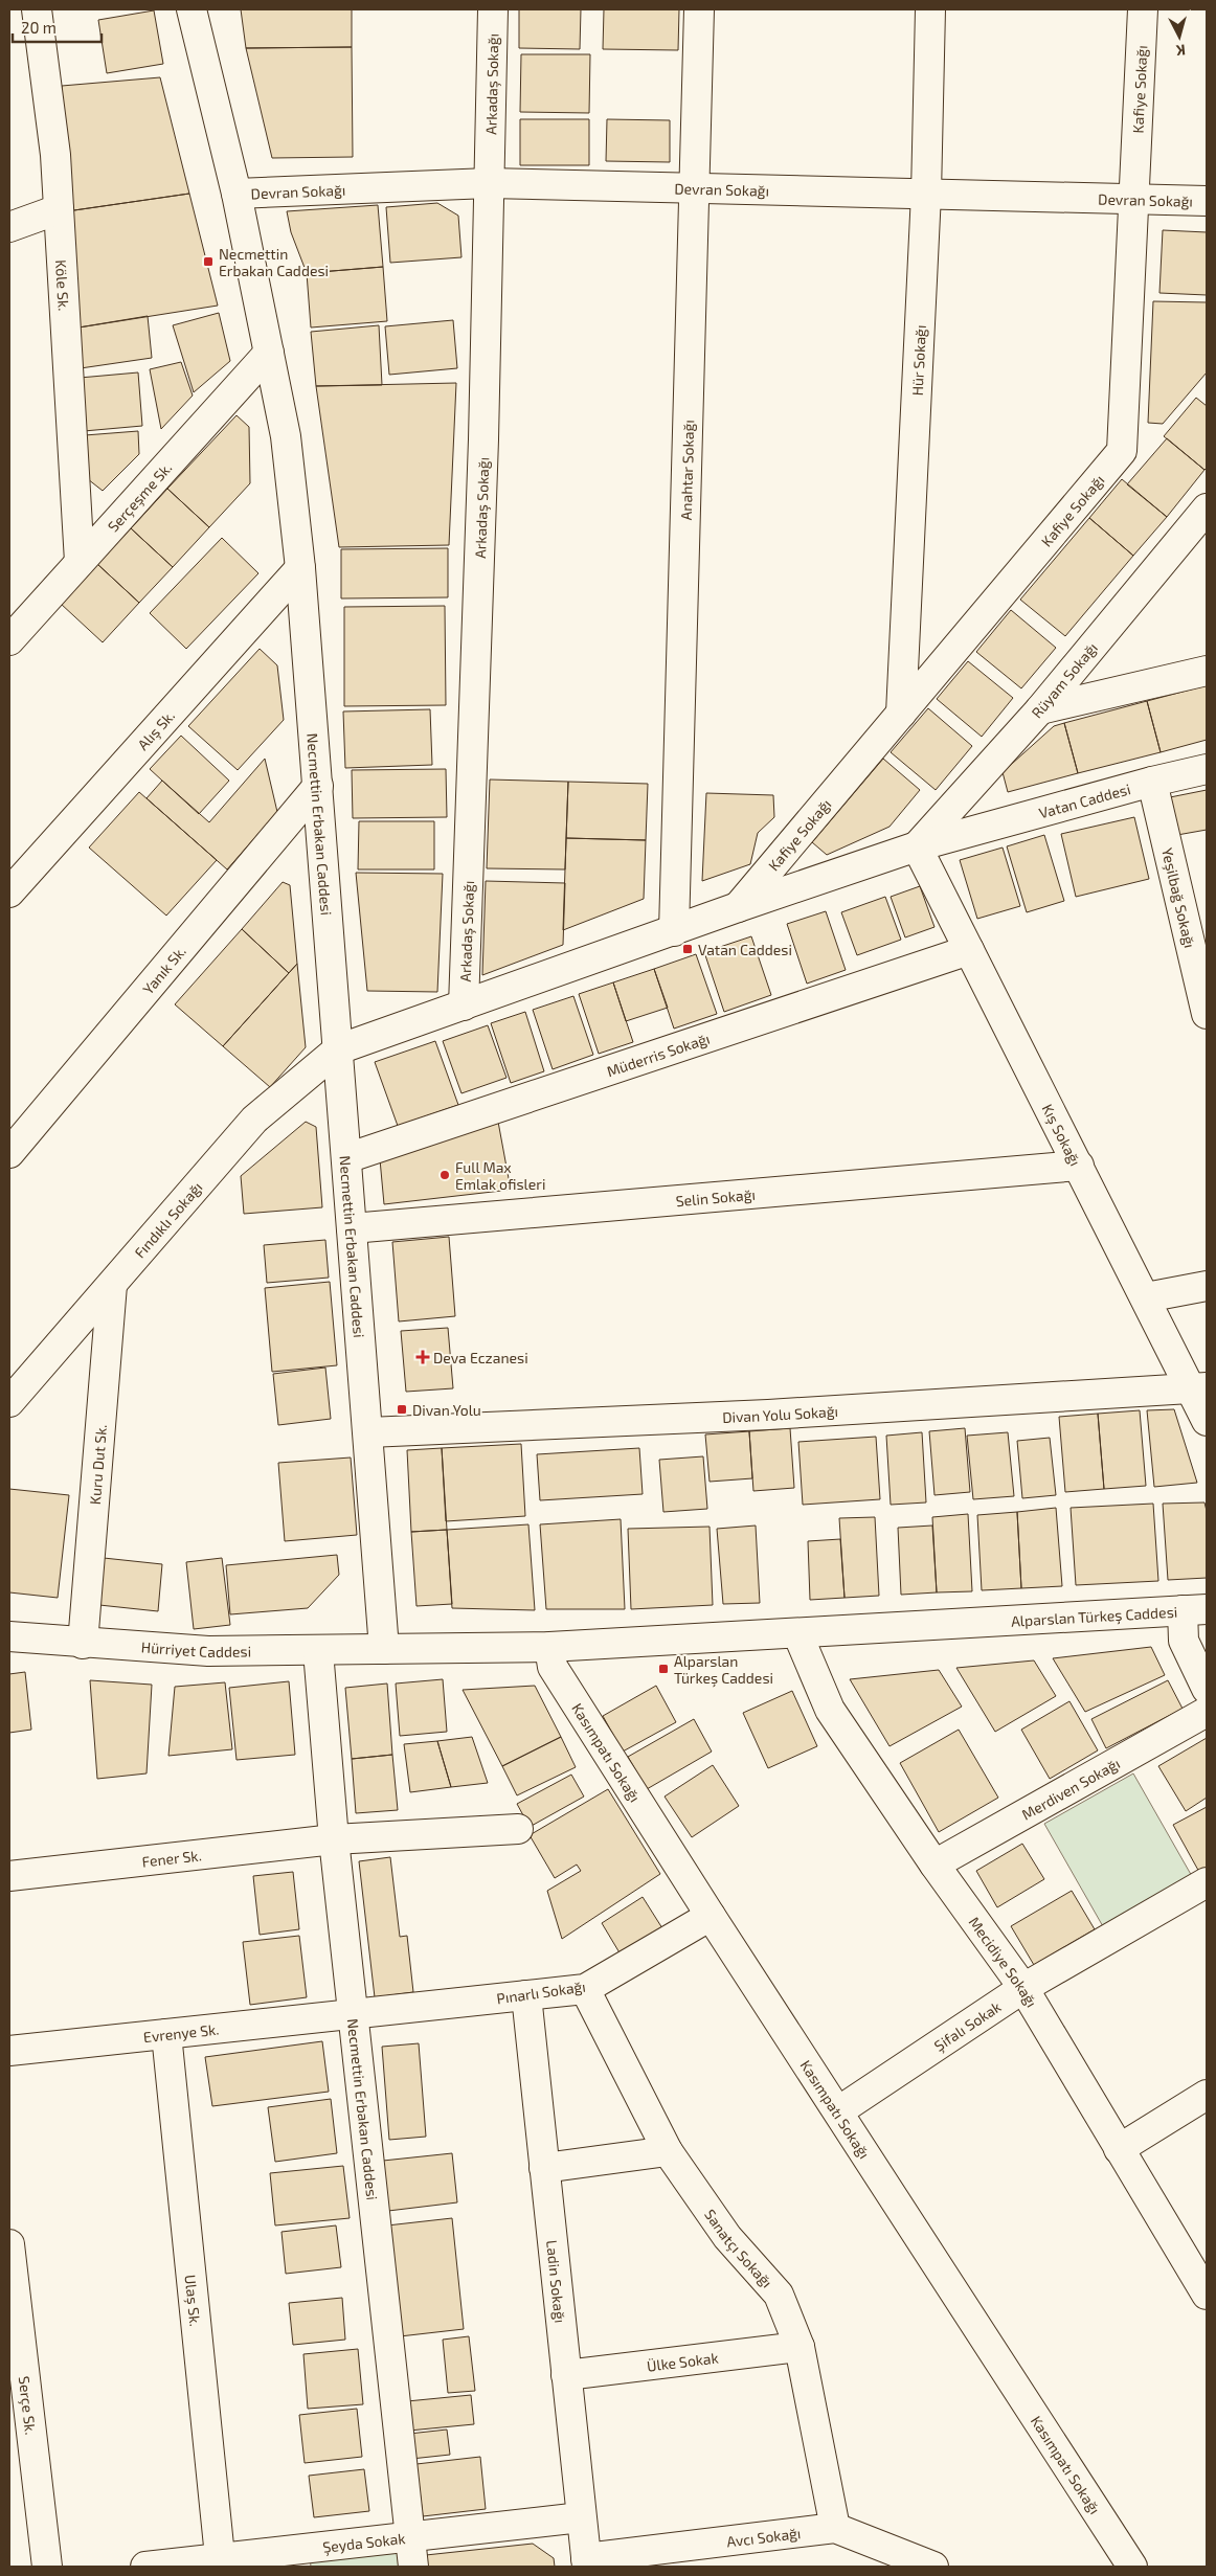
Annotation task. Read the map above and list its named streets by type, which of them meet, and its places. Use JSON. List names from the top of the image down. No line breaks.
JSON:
{"streets":{"street":["Arkadaş Sokağı","Kafiye Sokağı","Devran Sokağı","Köle Sk.","Hür Sokağı","Anahtar Sokağı","Serçeşme Sk.","Rüyam Sokağı","Alış Sk.","Vatan Caddesi","Necmettin Erbakan Caddesi","Yeşilbağ Sokağı","Yanık Sk.","Müderris Sokağı","Kış Sokağı","Selin Sokağı","Fındıklı Sokağı","Divan Yolu Sokağı","Kuru Dut Sk.","Alparslan Türkeş Caddesi","Hürriyet Caddesi","Kasımpatı Sokağı","Merdiven Sokağı","Fener Sk.","Mecidiye Sokağı","Pınarlı Sokağı","Şifalı Sokak","Evrenye Sk.","Sanatçı Sokağı","Ladin Sokağı","Ulaş Sk.","Ülke Sokak","Serçe Sk.","Avcı Sokağı","Şeyda Sokak"]},"crossings":[["Arkadaş Sokağı","Devran Sokağı"],["Arkadaş Sokağı","Vatan Caddesi"],["Kafiye Sokağı","Devran Sokağı"],["Kafiye Sokağı","Hür Sokağı"],["Kafiye Sokağı","Vatan Caddesi"],["Devran Sokağı","Hür Sokağı"],["Devran Sokağı","Anahtar Sokağı"],["Devran Sokağı","Necmettin Erbakan Caddesi"],["Köle Sk.","Serçeşme Sk."],["Anahtar Sokağı","Vatan Caddesi"],["Serçeşme Sk.","Necmettin Erbakan Caddesi"],["Rüyam Sokağı","Vatan Caddesi"],["Rüyam Sokağı","Kış Sokağı"],["Alış Sk.","Necmettin Erbakan Caddesi"],["Vatan Caddesi","Necmettin Erbakan Caddesi"],["Vatan Caddesi","Yeşilbağ Sokağı"],["Vatan Caddesi","Kış Sokağı"],["Vatan Caddesi","Fındıklı Sokağı"],["Necmettin Erbakan Caddesi","Yanık Sk."],["Necmettin Erbakan Caddesi","Müderris Sokağı"],["Necmettin Erbakan Caddesi","Selin Sokağı"],["Necmettin Erbakan Caddesi","Fındıklı Sokağı"],["Necmettin Erbakan Caddesi","Divan Yolu Sokağı"],["Necmettin Erbakan Caddesi","Alparslan Türkeş Caddesi"],["Necmettin Erbakan Caddesi","Hürriyet Caddesi"],["Necmettin Erbakan Caddesi","Fener Sk."],["Necmettin Erbakan Caddesi","Pınarlı Sokağı"],["Necmettin Erbakan Caddesi","Evrenye Sk."],["Necmettin Erbakan Caddesi","Şeyda Sokak"],["Müderris Sokağı","Kış Sokağı"],["Kış Sokağı","Selin Sokağı"],["Kış Sokağı","Divan Yolu Sokağı"],["Fındıklı Sokağı","Kuru Dut Sk."],["Kuru Dut Sk.","Hürriyet Caddesi"],["Alparslan Türkeş Caddesi","Hürriyet Caddesi"],["Alparslan Türkeş Caddesi","Kasımpatı Sokağı"],["Alparslan Türkeş Caddesi","Mecidiye Sokağı"],["Kasımpatı Sokağı","Pınarlı Sokağı"],["Kasımpatı Sokağı","Şifalı Sokak"],["Merdiven Sokağı","Mecidiye Sokağı"],["Mecidiye Sokağı","Şifalı Sokak"],["Pınarlı Sokağı","Evrenye Sk."],["Pınarlı Sokağı","Sanatçı Sokağı"],["Pınarlı Sokağı","Ladin Sokağı"],["Evrenye Sk.","Ulaş Sk."],["Sanatçı Sokağı","Ülke Sokak"],["Sanatçı Sokağı","Avcı Sokağı"],["Ladin Sokağı","Ülke Sokak"],["Ladin Sokağı","Avcı Sokağı"],["Ladin Sokağı","Şeyda Sokak"],["Ulaş Sk.","Şeyda Sokak"]],"places":{"transit":["Necmettin Erbakan Caddesi","Vatan Caddesi","Divan Yolu","Alparslan Türkeş Caddesi"],"other":["Full Max Emlak ofisleri"],"health":["Deva Eczanesi"]},"scale_bar":"20 m","north":"bottom"}
